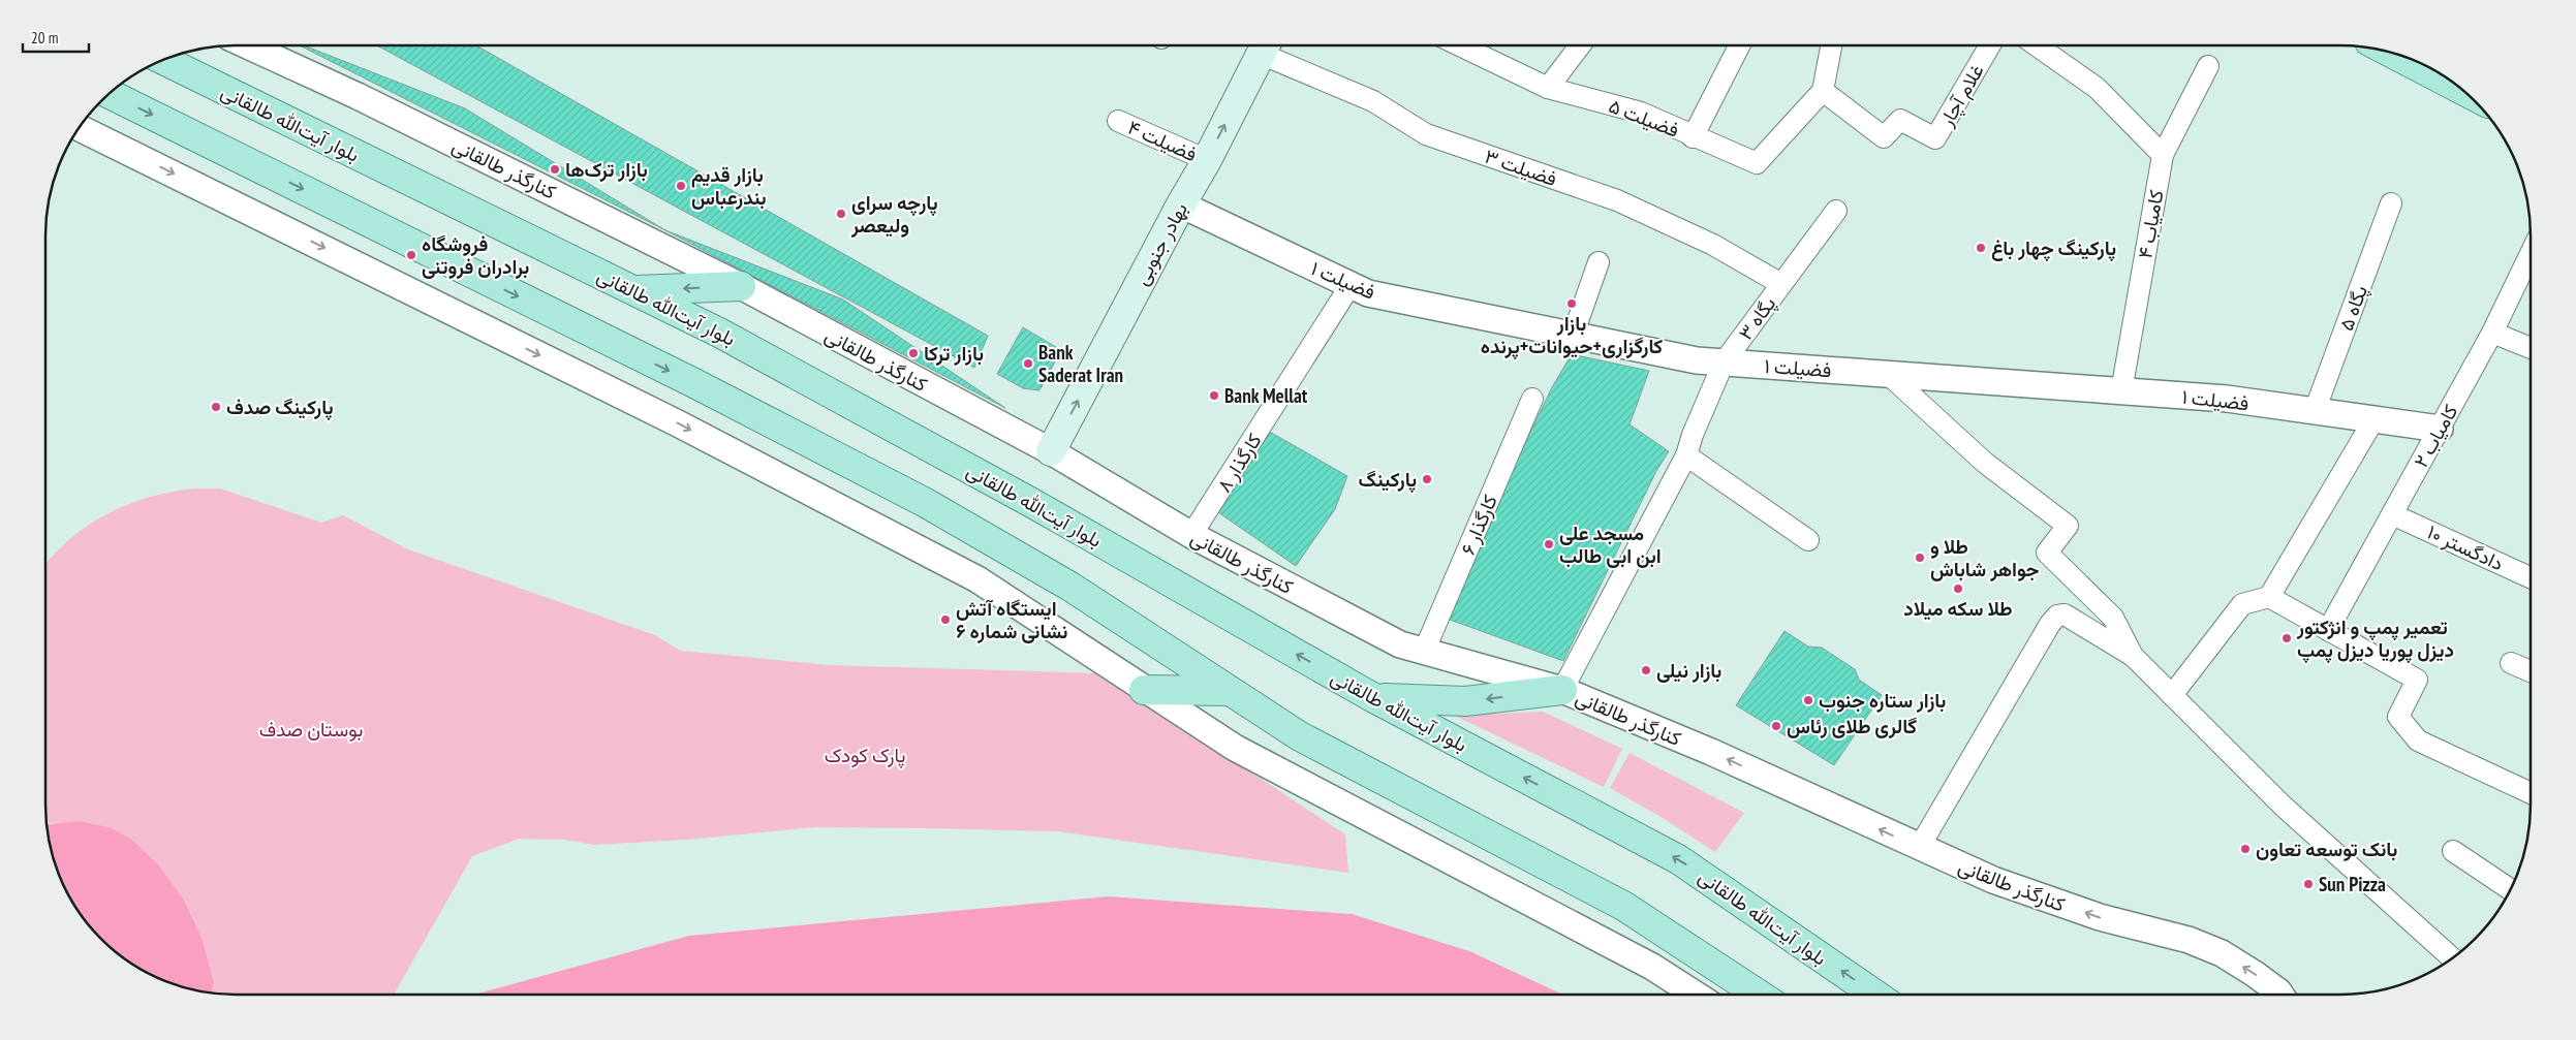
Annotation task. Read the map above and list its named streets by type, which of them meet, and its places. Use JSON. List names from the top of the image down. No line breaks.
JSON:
{"streets":{"main road":["بلوار آیت‌الله طالقانی","بهادر جنوبی"],"street":["غلام آچار","فضیلت ۵","فضیلت ۴","فضیلت ۳","کنارگذر طالقانی","کامیاب ۴","فضیلت ۱","پگاه ۵","پگاه ۳","کامیاب ۲","کارگذار ۸","کارگذار ۶","دادگستر ۱۰"]},"crossings":[["غلام آچار","فضیلت ۵"],["فضیلت ۴","بهادر جنوبی"],["فضیلت ۳","پگاه ۳"],["کنارگذر طالقانی","بهادر جنوبی"],["کنارگذر طالقانی","پگاه ۳"],["کنارگذر طالقانی","کارگذار ۸"],["کنارگذر طالقانی","کارگذار ۶"],["کامیاب ۴","فضیلت ۱"],["بهادر جنوبی","فضیلت ۱"],["فضیلت ۱","پگاه ۵"],["فضیلت ۱","پگاه ۳"],["فضیلت ۱","کامیاب ۲"],["فضیلت ۱","کارگذار ۸"],["کامیاب ۲","دادگستر ۱۰"]],"one_way":["بهادر جنوبی"],"parks":["بوستان صدف","پارک کودک"],"places":["بازار ترک‌ها","بازار قدیم بندرعباس","پارچه سرای ولیعصر","پارکینگ چهار باغ","فروشگاه برادران فروتنی","بازار کارگزاری+حیوانات+پرنده","بازار ترکا","Bank Saderat Iran","Bank Mellat","پارکینگ صدف","پارکینگ","مسجد علی ابن ابی طالب","طلا و جواهر شاباش","طلا سکه میلاد","ایستگاه آتش نشانی شماره ۶","تعمیر پمپ و انژکتور دیزل پوریا دیزل پمپ","بازار نیلی","بازار ستاره جنوب","گالری طلای رئاس","بانک توسعه تعاون","Sun Pizza"],"scale_bar":"20 m"}
